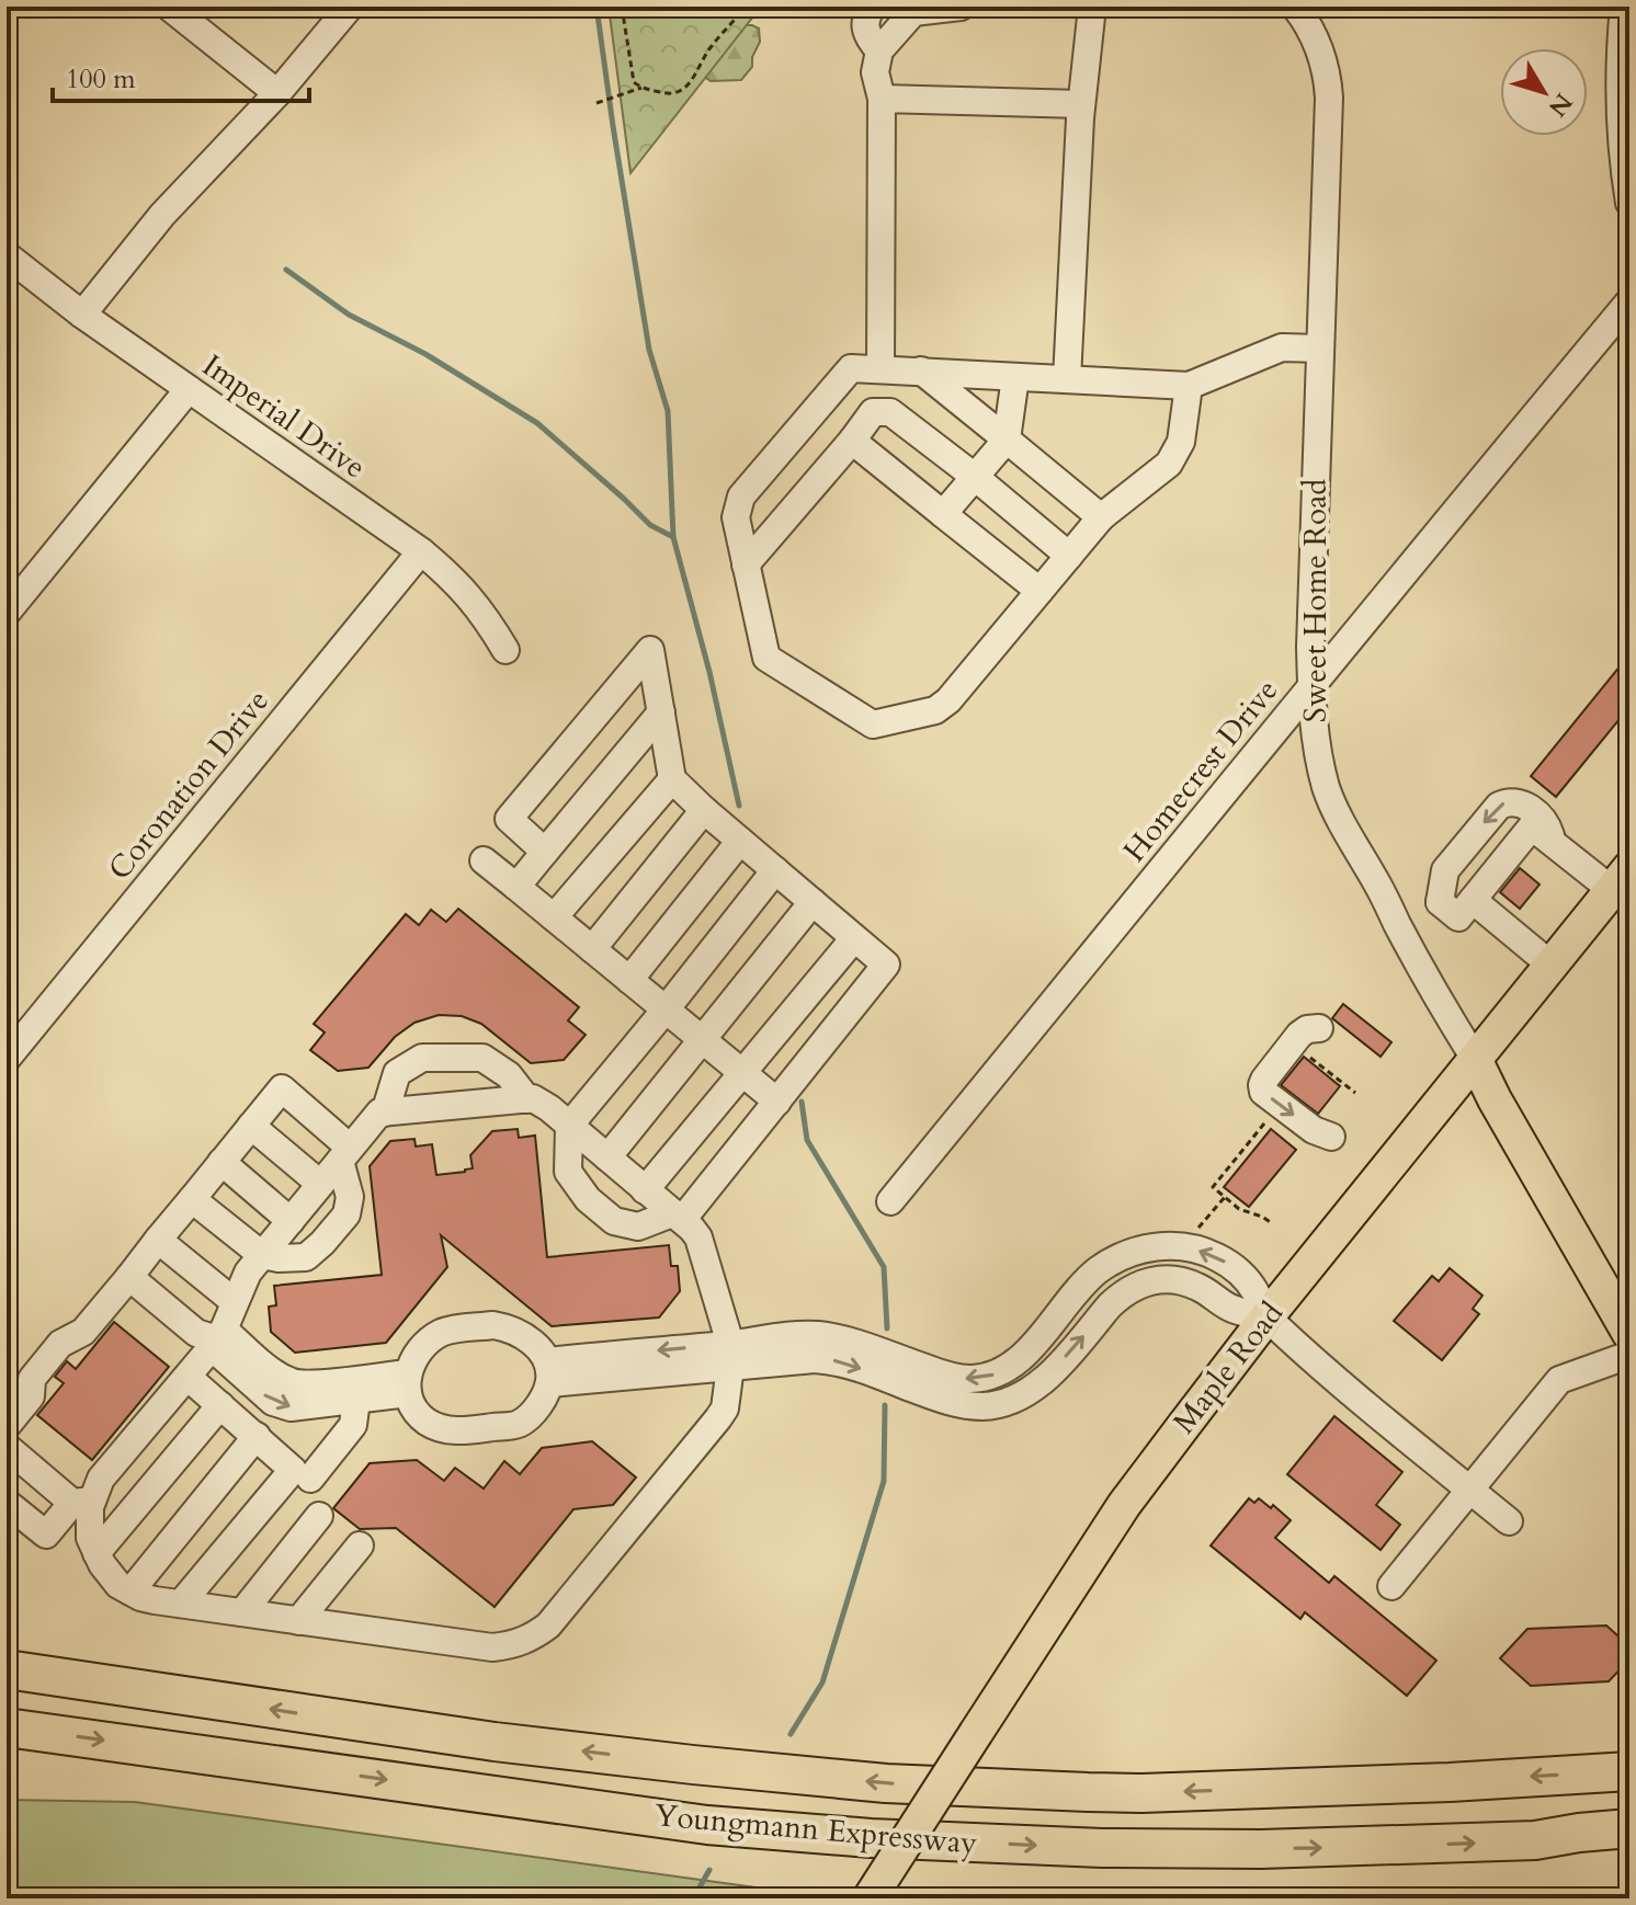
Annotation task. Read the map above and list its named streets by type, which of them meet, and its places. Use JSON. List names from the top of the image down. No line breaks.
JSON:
{"streets":{"highway":["Youngmann Expressway"],"main road":["Sweet Home Road","Maple Road"],"street":["Imperial Drive","Homecrest Drive","Coronation Drive"]},"crossings":[["Imperial Drive","Coronation Drive"],["Sweet Home Road","Homecrest Drive"],["Sweet Home Road","Maple Road"]],"scale_bar":"100 m","north":"bottom right"}
